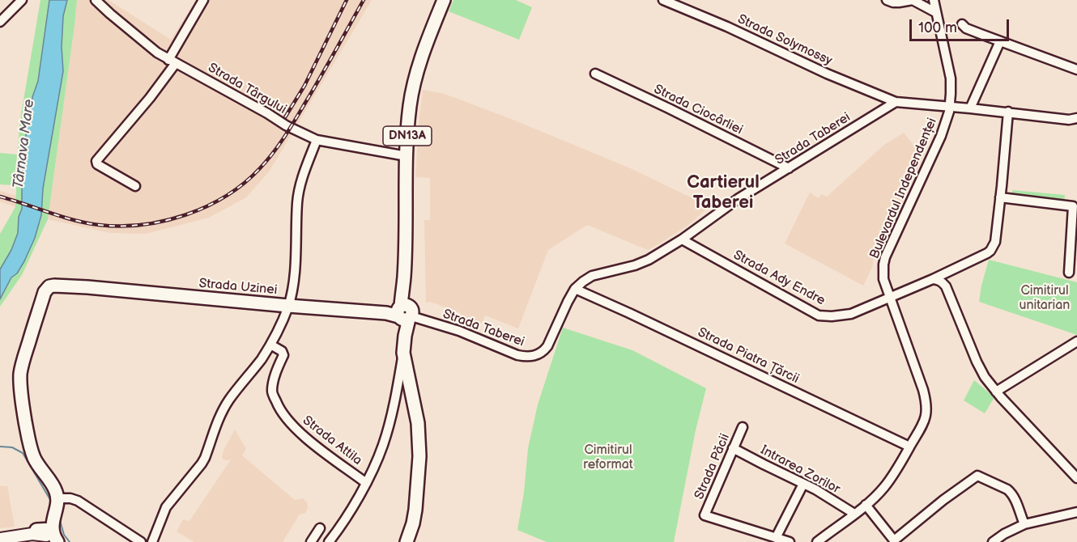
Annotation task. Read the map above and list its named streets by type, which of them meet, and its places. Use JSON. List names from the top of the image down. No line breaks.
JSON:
{"streets":{"main road":["DN13A","Strada Uzinei"],"street":["Strada Solymossy","Strada Târgului","Strada Ciocârliei","Strada Taberei","Bulevardul Independenței","Strada Ady Endre","Strada Piatra Țărcii","Strada Attila","Strada Păcii","Intrarea Zorilor"]},"crossings":[["Strada Solymossy","Strada Taberei"],["Strada Târgului","DN13A"],["Strada Ciocârliei","Strada Taberei"],["DN13A","Strada Taberei"],["DN13A","Strada Uzinei"],["Strada Taberei","Strada Ady Endre"],["Strada Taberei","Strada Uzinei"],["Strada Taberei","Strada Piatra Țărcii"],["Bulevardul Independenței","Strada Ady Endre"],["Bulevardul Independenței","Strada Piatra Țărcii"],["Bulevardul Independenței","Intrarea Zorilor"],["Strada Păcii","Intrarea Zorilor"]],"districts":["Cartierul Taberei"],"water":["Târnava Mare"],"parks":["Cimitirul unitarian","Cimitirul reformat"],"scale_bar":"100 m"}
